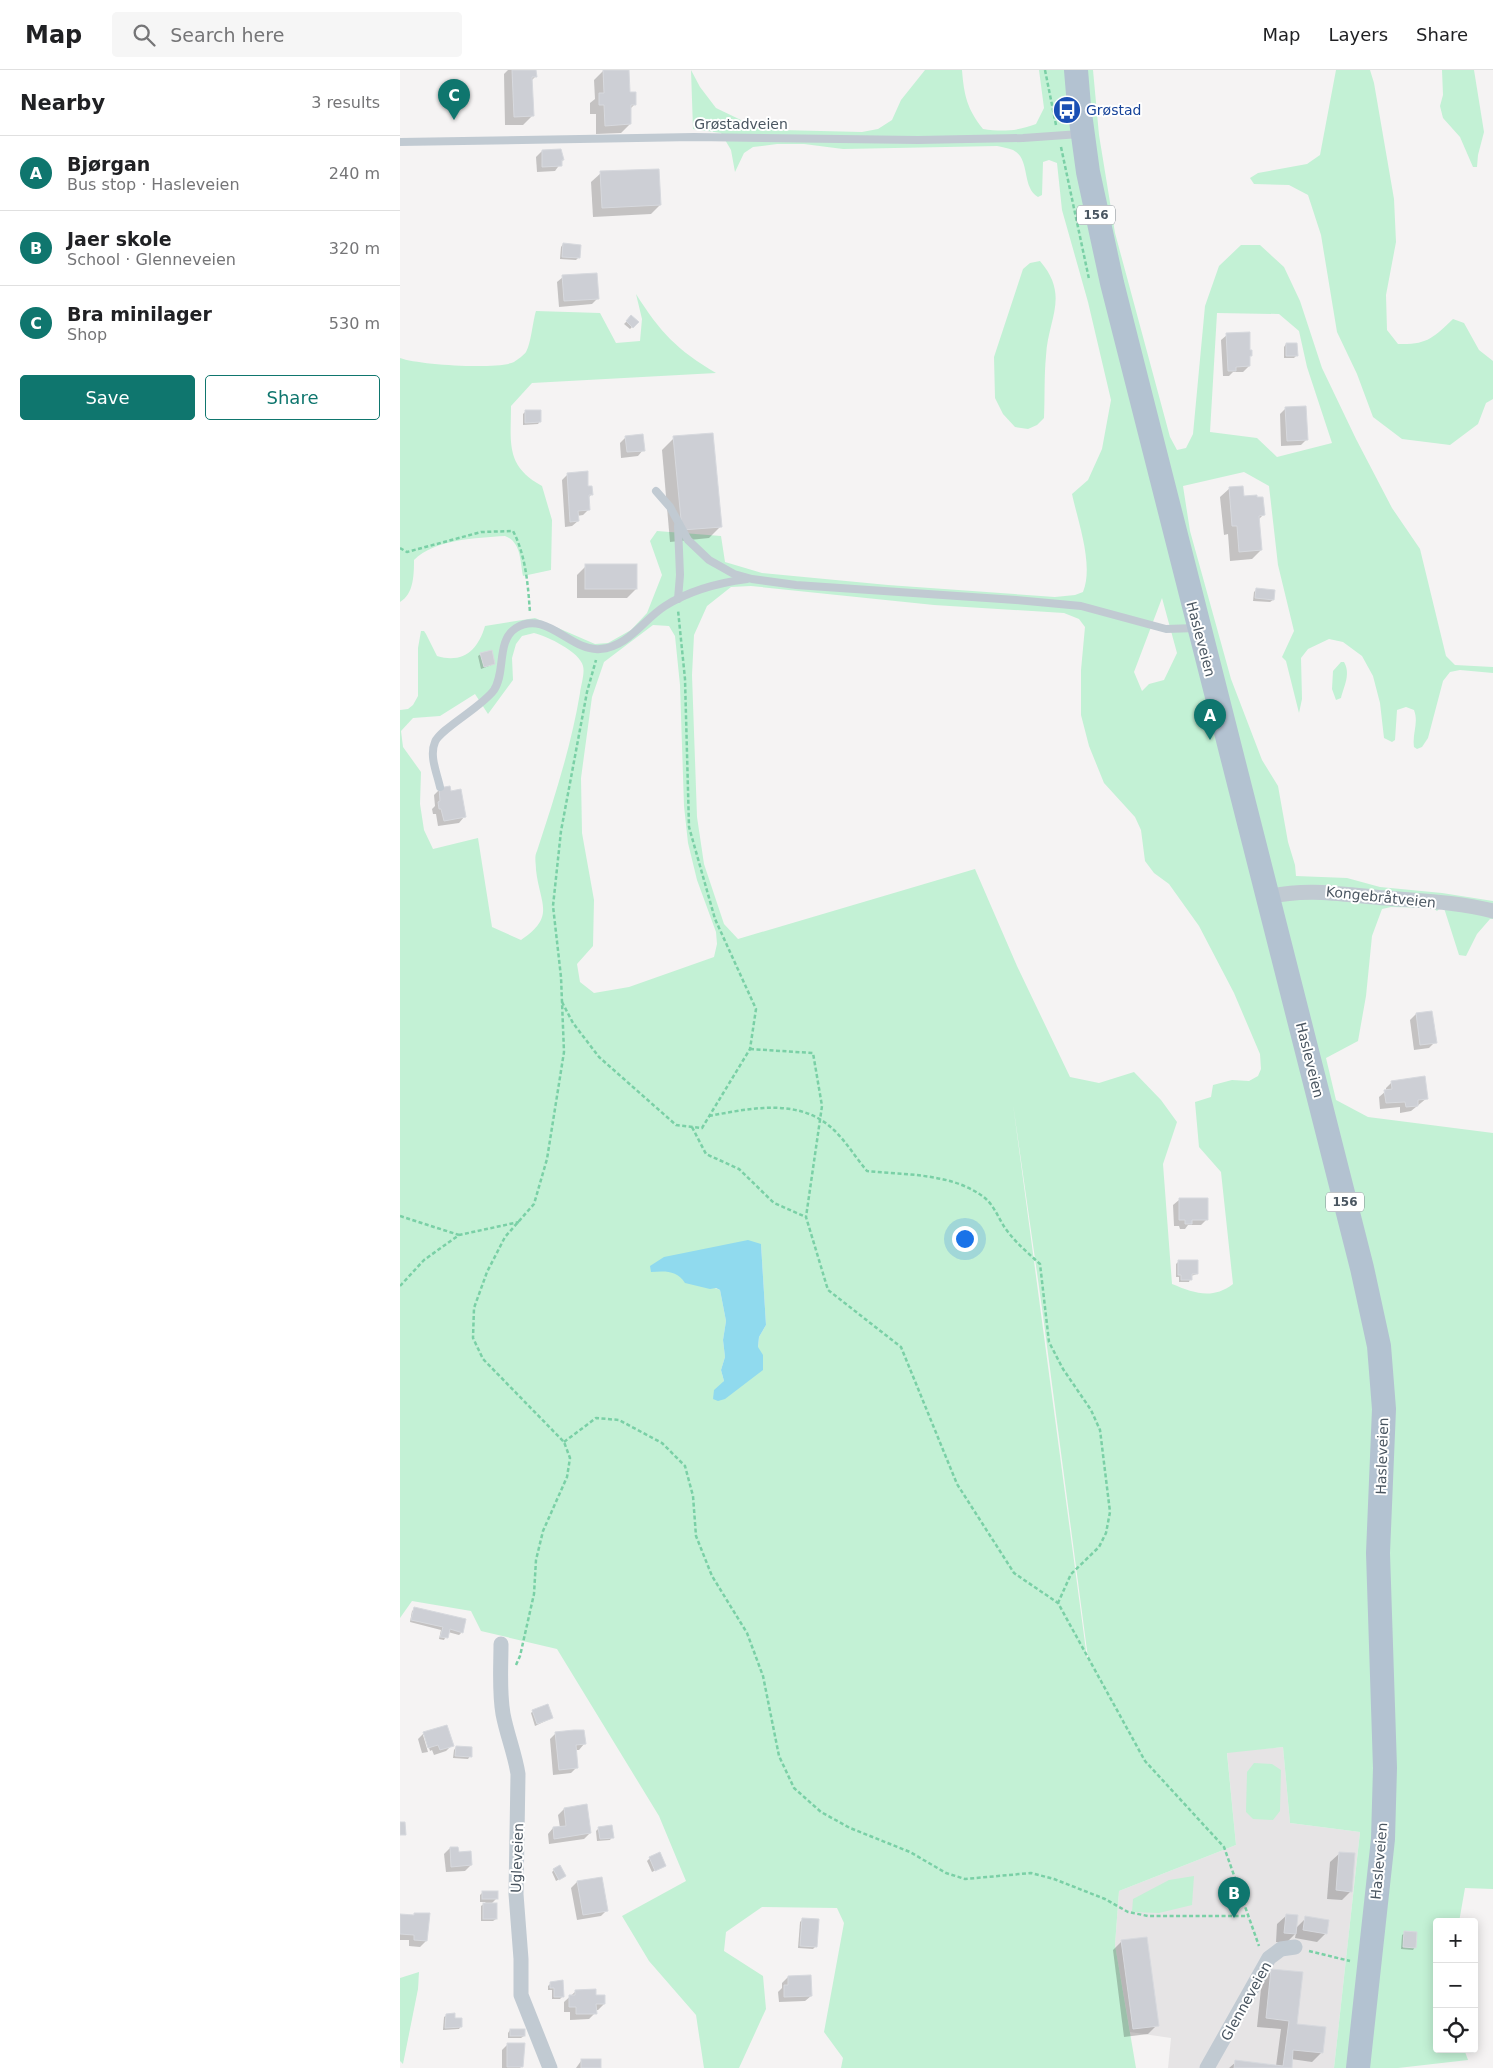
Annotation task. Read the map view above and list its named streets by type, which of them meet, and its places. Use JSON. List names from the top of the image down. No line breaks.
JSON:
{"streets":{"main road":["156","Hasleveien"],"street":["Kongebråtveien","Ugleveien","Glenneveien"],"lane":["Grøstadveien"]},"crossings":[["Grøstadveien","Hasleveien"],["Hasleveien","Kongebråtveien"]],"places":{"bus stop":["Grøstad"]},"page":{"header":"Map","search":"Search here","nav":["Map","Layers","Share"],"heading":["Nearby","3 results"],"pins":["C","A","B"],"list":[{"mark":"A","name":"Bjørgan","note":"Bus stop · Hasleveien","value":"240 m"},{"mark":"B","name":"Jaer skole","note":"School · Glenneveien","value":"320 m"},{"mark":"C","name":"Bra minilager","note":"Shop","value":"530 m"}],"buttons":["Save","Share"],"map_buttons":["+","−"]}}
